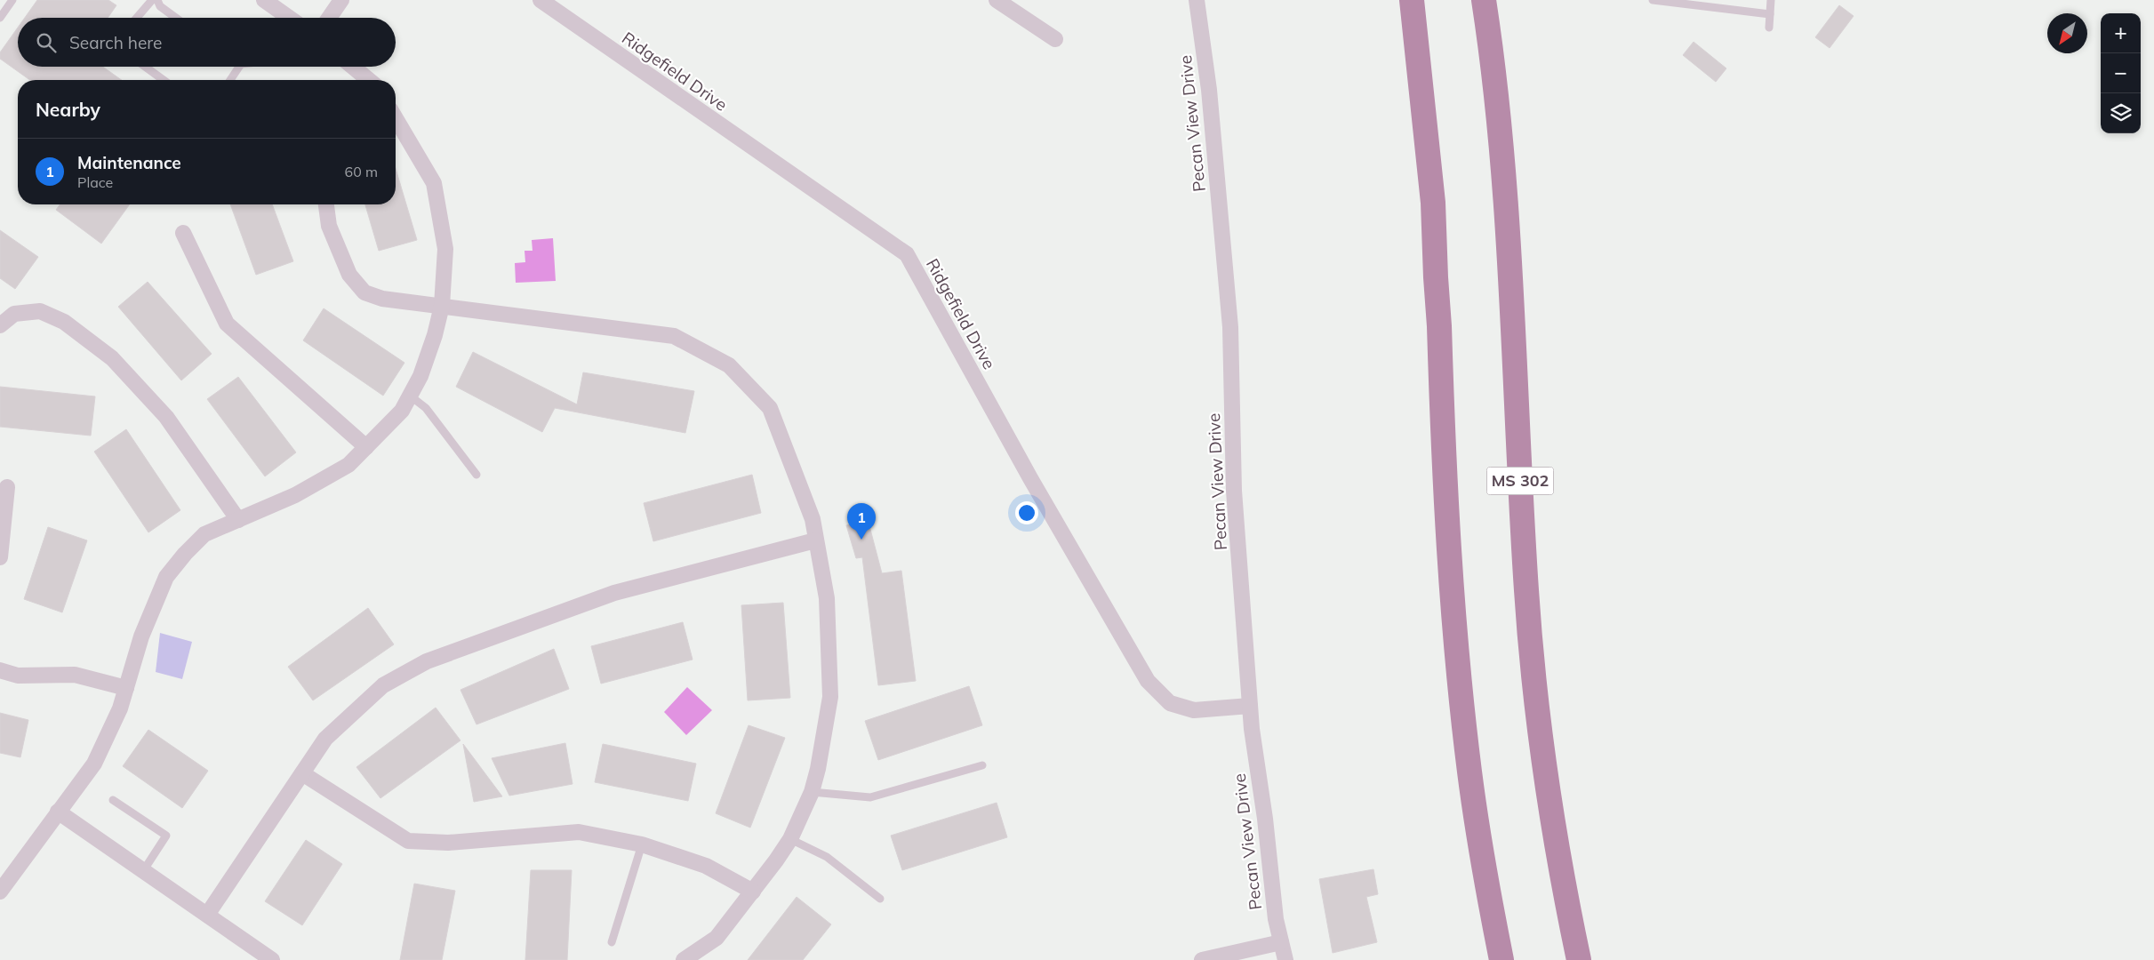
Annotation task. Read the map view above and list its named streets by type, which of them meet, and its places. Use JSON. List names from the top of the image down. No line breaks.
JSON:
{"streets":{"highway":["MS 302"],"street":["Ridgefield Drive","Pecan View Drive"]},"crossings":[["Ridgefield Drive","Pecan View Drive"]],"north":"bottom left","page":{"map_buttons":["+","−"],"search":"Search here","heading":"Nearby","list":[{"mark":"1","name":"Maintenance","note":"Place","value":"60 m"}],"pins":"1"}}
